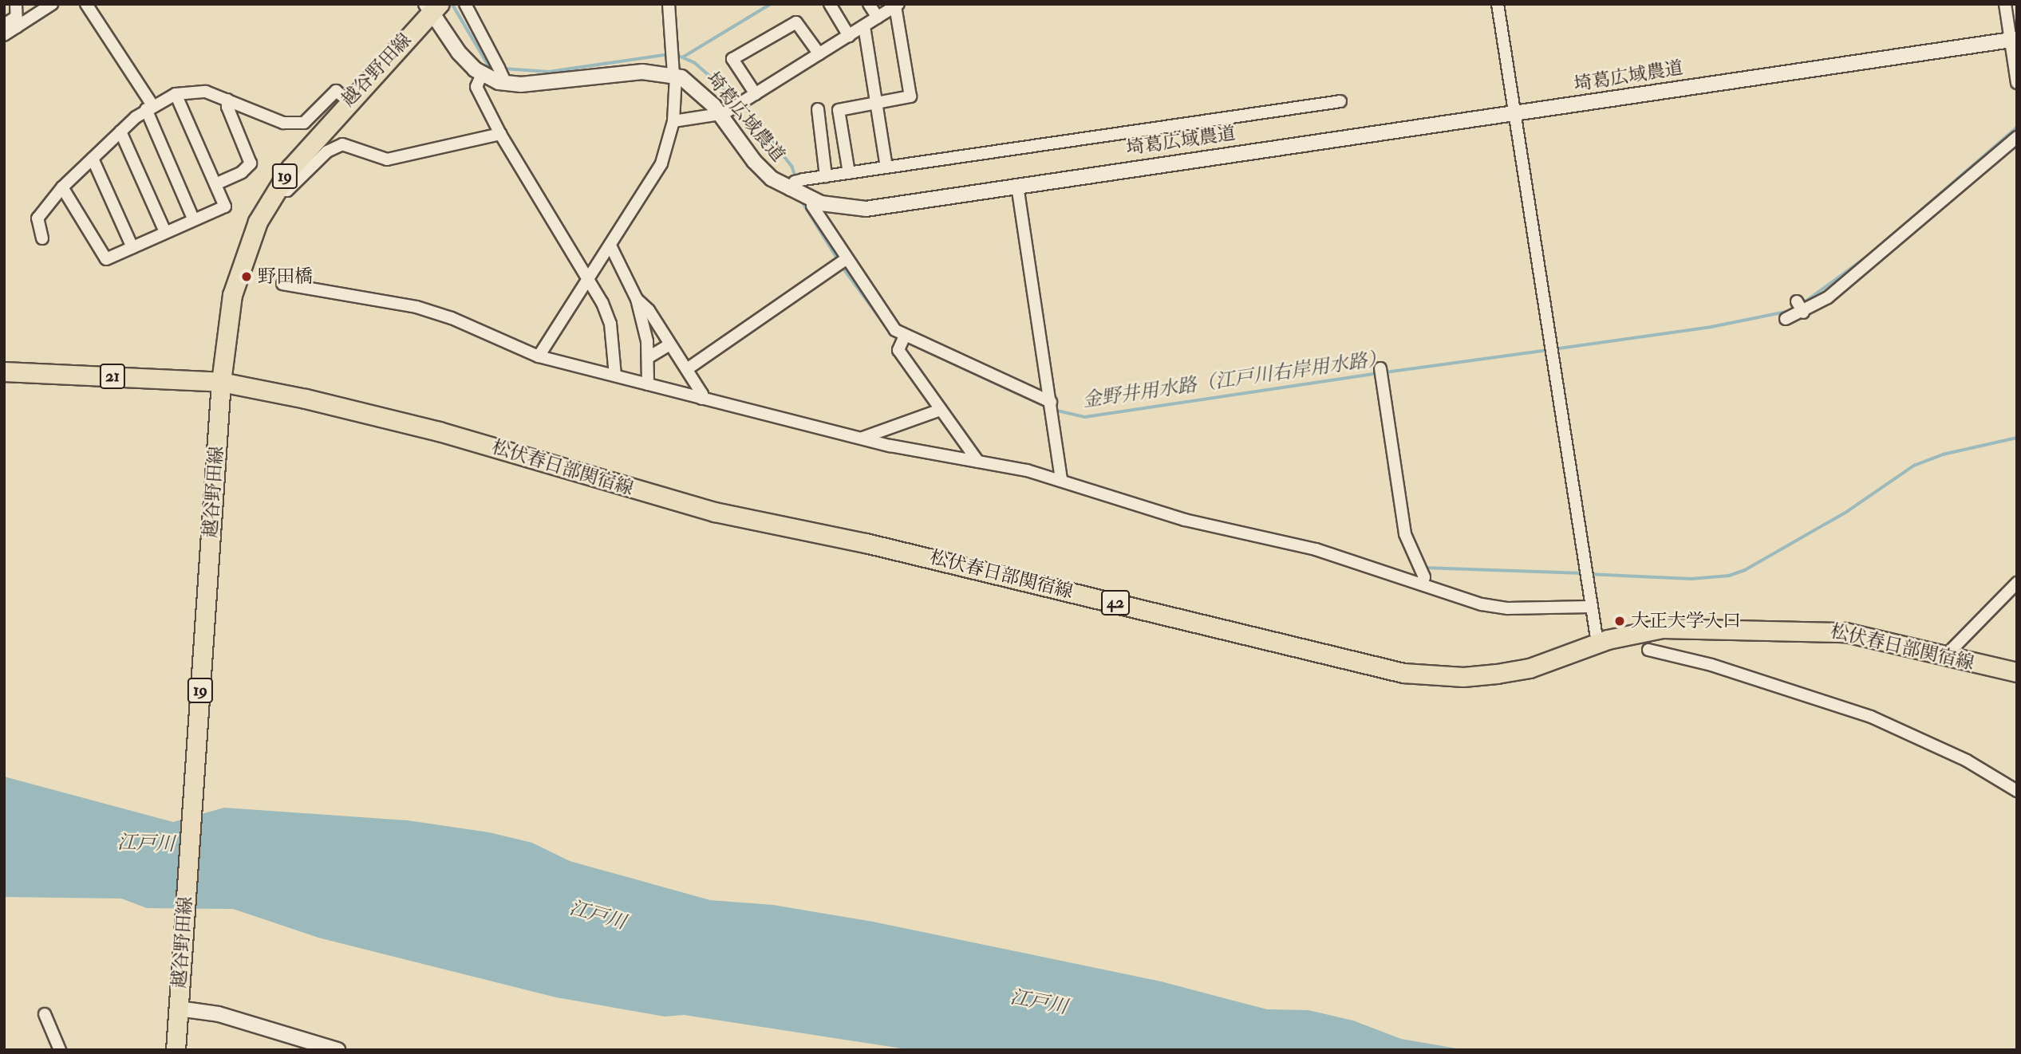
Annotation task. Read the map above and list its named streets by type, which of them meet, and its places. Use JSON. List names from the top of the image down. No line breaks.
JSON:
{"streets":{"main road":["越谷野田線","19","21","松伏春日部関宿線","42"],"street":["埼葛広域農道"]},"crossings":[["越谷野田線","埼葛広域農道"],["越谷野田線","21"],["越谷野田線","松伏春日部関宿線"],["21","松伏春日部関宿線"]],"water":["金野井用水路（江戸川右岸用水路）","江戸川"],"places":["野田橋","大正大学入口"]}
